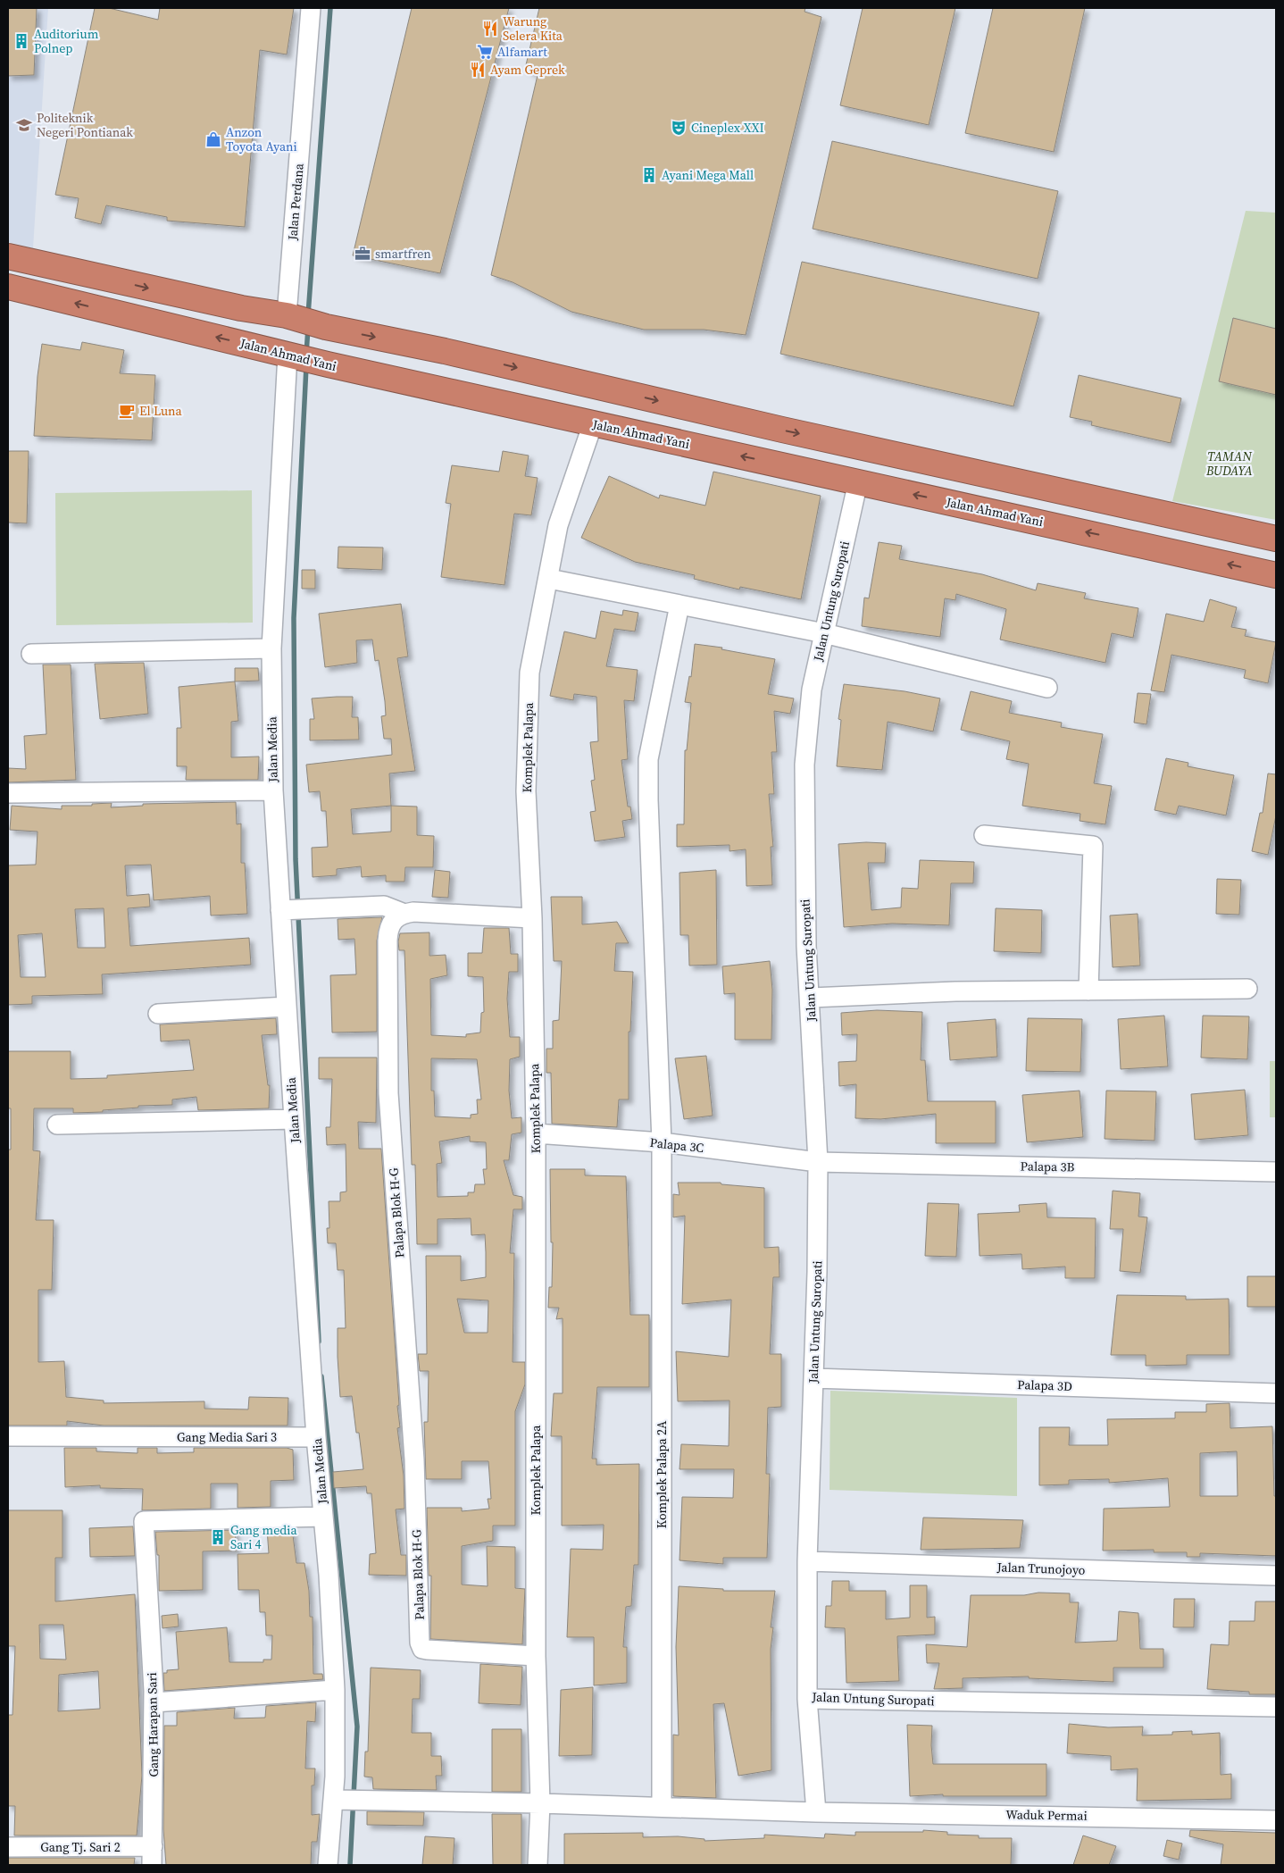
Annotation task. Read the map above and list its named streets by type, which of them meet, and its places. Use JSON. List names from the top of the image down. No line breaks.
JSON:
{"streets":{"highway":["Jalan Ahmad Yani"],"street":["Jalan Perdana","Jalan Untung Suropati","Komplek Palapa","Jalan Media","Palapa 3C","Palapa 3B","Palapa Blok H-G","Palapa 3D","Gang Media Sari 3","Komplek Palapa 2A","Jalan Trunojoyo","Gang Harapan Sari","Waduk Permai","Gang Tj. Sari 2"]},"crossings":[["Jalan Ahmad Yani","Jalan Untung Suropati"],["Jalan Ahmad Yani","Komplek Palapa"],["Jalan Ahmad Yani","Jalan Media"],["Jalan Untung Suropati","Palapa 3C"],["Jalan Untung Suropati","Palapa 3B"],["Jalan Untung Suropati","Palapa 3D"],["Jalan Untung Suropati","Jalan Trunojoyo"],["Komplek Palapa","Palapa 3C"],["Komplek Palapa","Palapa Blok H-G"],["Komplek Palapa","Waduk Permai"],["Jalan Media","Gang Media Sari 3"],["Jalan Media","Gang Harapan Sari"],["Jalan Media","Waduk Permai"],["Palapa 3C","Palapa 3B"],["Palapa 3C","Komplek Palapa 2A"],["Komplek Palapa 2A","Waduk Permai"],["Gang Harapan Sari","Gang Tj. Sari 2"]],"parks":["TAMAN BUDAYA"],"places":{"restaurant":["Warung Selera Kita","Ayam Geprek"],"building":["Auditorium Polnep","Ayani Mega Mall","Gang media Sari 4"],"supermarket":["Alfamart"],"school or university":["Politeknik Negeri Pontianak"],"theatre":["Cineplex XXI"],"shop":["Anzon Toyota Ayani"],"office":["smartfren"],"cafe":["El Luna"]}}
